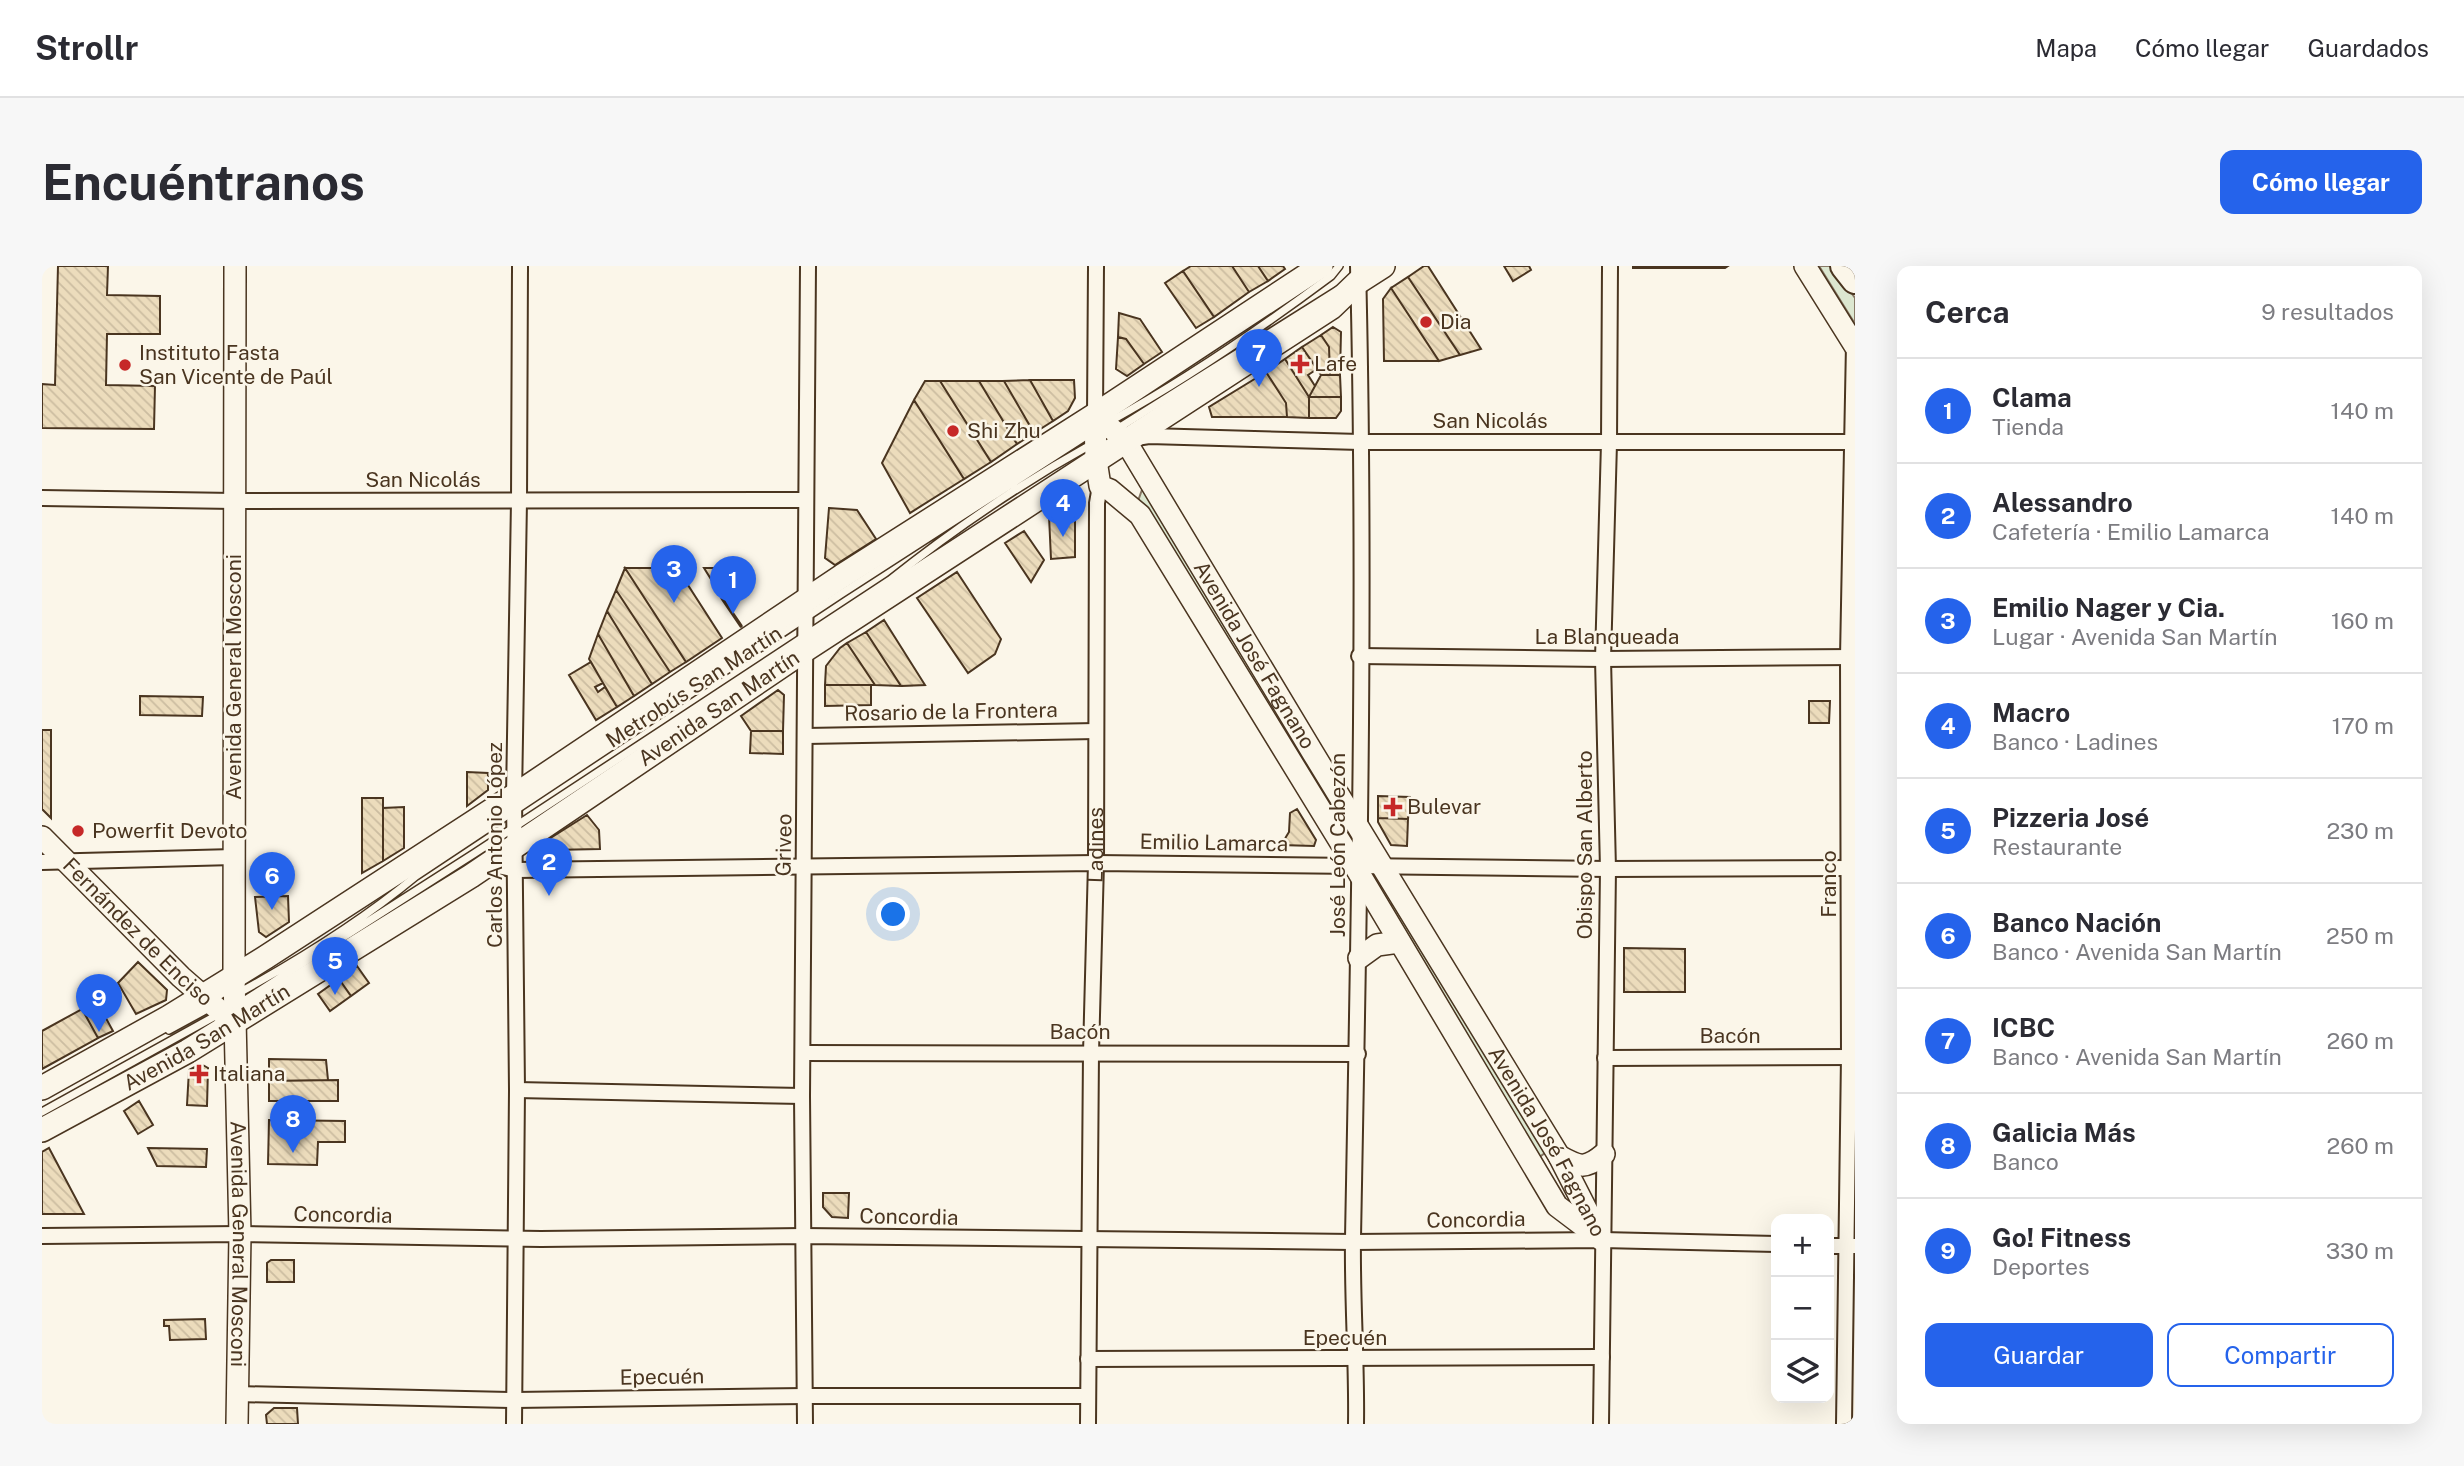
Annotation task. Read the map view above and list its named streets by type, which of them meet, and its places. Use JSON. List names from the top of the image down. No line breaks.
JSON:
{"streets":{"main road":["Avenida San Martín"],"street":["San Nicolás","La Blanqueada","Avenida José Fagnano","Avenida General Mosconi","Rosario de la Frontera","Emilio Lamarca","Carlos Antonio López","Griveo","Ladines","José León Cabezón","Obispo San Alberto","Franco","Fernández de Enciso","Bacón","Concordia","Epecuén"]},"crossings":[["San Nicolás","Avenida José Fagnano"],["San Nicolás","Avenida General Mosconi"],["San Nicolás","Avenida San Martín"],["San Nicolás","Carlos Antonio López"],["San Nicolás","Griveo"],["San Nicolás","Ladines"],["San Nicolás","José León Cabezón"],["San Nicolás","Obispo San Alberto"],["San Nicolás","Franco"],["La Blanqueada","José León Cabezón"],["La Blanqueada","Obispo San Alberto"],["La Blanqueada","Franco"],["Avenida José Fagnano","Avenida San Martín"],["Avenida José Fagnano","Emilio Lamarca"],["Avenida José Fagnano","Ladines"],["Avenida José Fagnano","José León Cabezón"],["Avenida José Fagnano","Obispo San Alberto"],["Avenida José Fagnano","Concordia"],["Avenida General Mosconi","Avenida San Martín"],["Avenida General Mosconi","Fernández de Enciso"],["Avenida General Mosconi","Concordia"],["Avenida General Mosconi","Epecuén"],["Avenida San Martín","Emilio Lamarca"],["Avenida San Martín","Carlos Antonio López"],["Avenida San Martín","Griveo"],["Avenida San Martín","Ladines"],["Avenida San Martín","José León Cabezón"],["Avenida San Martín","Fernández de Enciso"],["Rosario de la Frontera","Griveo"],["Rosario de la Frontera","Ladines"],["Emilio Lamarca","Carlos Antonio López"],["Emilio Lamarca","Griveo"],["Emilio Lamarca","Ladines"],["Emilio Lamarca","José León Cabezón"],["Emilio Lamarca","Obispo San Alberto"],["Emilio Lamarca","Franco"],["Carlos Antonio López","Concordia"],["Carlos Antonio López","Epecuén"],["Griveo","Bacón"],["Griveo","Concordia"],["Griveo","Epecuén"],["Ladines","Bacón"],["Ladines","Concordia"],["Ladines","Epecuén"],["José León Cabezón","Bacón"],["José León Cabezón","Concordia"],["José León Cabezón","Epecuén"],["Obispo San Alberto","Bacón"],["Obispo San Alberto","Concordia"],["Obispo San Alberto","Epecuén"],["Franco","Bacón"]],"places":{"other":["Dia","Instituto Fasta San Vicente de Paúl","Shi Zhu","Powerfit Devoto"],"health":["Lafe","Bulevar","Italiana"]},"page":{"header":"Strollr","nav":["Mapa","Cómo llegar","Guardados"],"buttons":["Cómo llegar",["Guardar","Compartir"]],"title":"Encuéntranos","heading":["Cerca","9 resultados"],"pins":["7","4","3","1","2","6","5","9","8"],"list":[{"mark":"1","name":"Clama","note":"Tienda","value":"140 m"},{"mark":"2","name":"Alessandro","note":"Cafetería · Emilio Lamarca","value":"140 m"},{"mark":"3","name":"Emilio Nager y Cia.","note":"Lugar · Avenida San Martín","value":"160 m"},{"mark":"4","name":"Macro","note":"Banco · Ladines","value":"170 m"},{"mark":"5","name":"Pizzeria José","note":"Restaurante","value":"230 m"},{"mark":"6","name":"Banco Nación","note":"Banco · Avenida San Martín","value":"250 m"},{"mark":"7","name":"ICBC","note":"Banco · Avenida San Martín","value":"260 m"},{"mark":"8","name":"Galicia Más","note":"Banco","value":"260 m"},{"mark":"9","name":"Go! Fitness","note":"Deportes","value":"330 m"}],"map_buttons":["+","−"]}}
